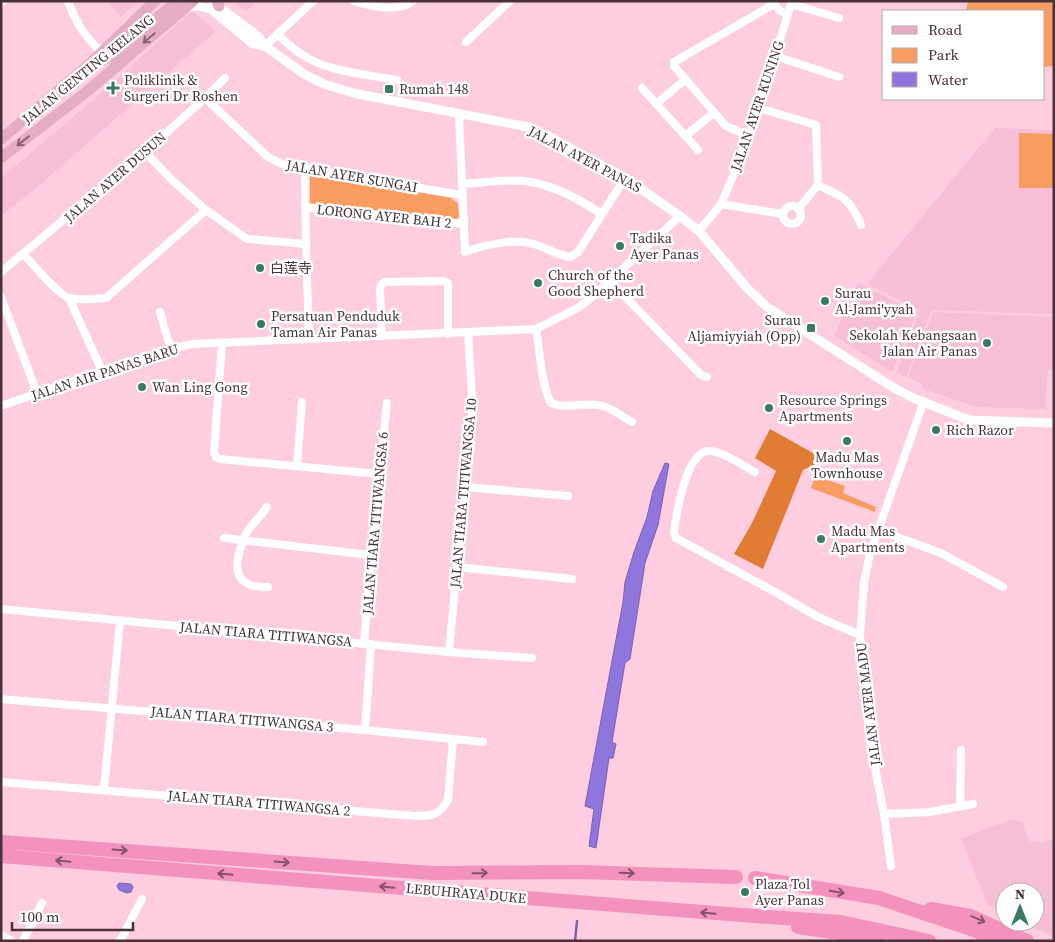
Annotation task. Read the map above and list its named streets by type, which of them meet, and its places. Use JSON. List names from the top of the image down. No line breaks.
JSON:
{"streets":{"highway":["LEBUHRAYA DUKE"],"main road":["JALAN GENTING KELANG"],"street":["JALAN AYER KUNING","JALAN AYER PANAS","JALAN AYER SUNGAI","JALAN AYER DUSUN","LORONG AYER BAH 2","JALAN AIR PANAS BARU","JALAN TIARA TITIWANGSA 10","JALAN TIARA TITIWANGSA 6","JALAN TIARA TITIWANGSA","JALAN AYER MADU","JALAN TIARA TITIWANGSA 3","JALAN TIARA TITIWANGSA 2"]},"crossings":[["JALAN GENTING KELANG","JALAN AYER PANAS"],["JALAN AYER KUNING","JALAN AYER PANAS"],["JALAN AYER PANAS","JALAN AIR PANAS BARU"],["JALAN AYER PANAS","JALAN AYER MADU"],["JALAN AYER SUNGAI","JALAN AYER DUSUN"],["JALAN AIR PANAS BARU","JALAN TIARA TITIWANGSA 10"],["JALAN TIARA TITIWANGSA 10","JALAN TIARA TITIWANGSA"],["JALAN TIARA TITIWANGSA 6","JALAN TIARA TITIWANGSA"],["JALAN TIARA TITIWANGSA 6","JALAN TIARA TITIWANGSA 3"],["JALAN TIARA TITIWANGSA 3","JALAN TIARA TITIWANGSA 2"]],"places":{"health":["Poliklinik & Surgeri Dr Roshen"],"transit":["Rumah 148","Surau Aljamiyyiah (Opp)"],"other":["Tadika Ayer Panas","白莲寺","Church of the Good Shepherd","Surau Al-Jami'yyah","Persatuan Penduduk Taman Air Panas","Sekolah Kebangsaan Jalan Air Panas","Wan Ling Gong","Resource Springs Apartments","Rich Razor","Madu Mas Townhouse","Madu Mas Apartments","Plaza Tol Ayer Panas"]},"legend":["Road","Park","Water"],"scale_bar":"100 m","north":"top"}
